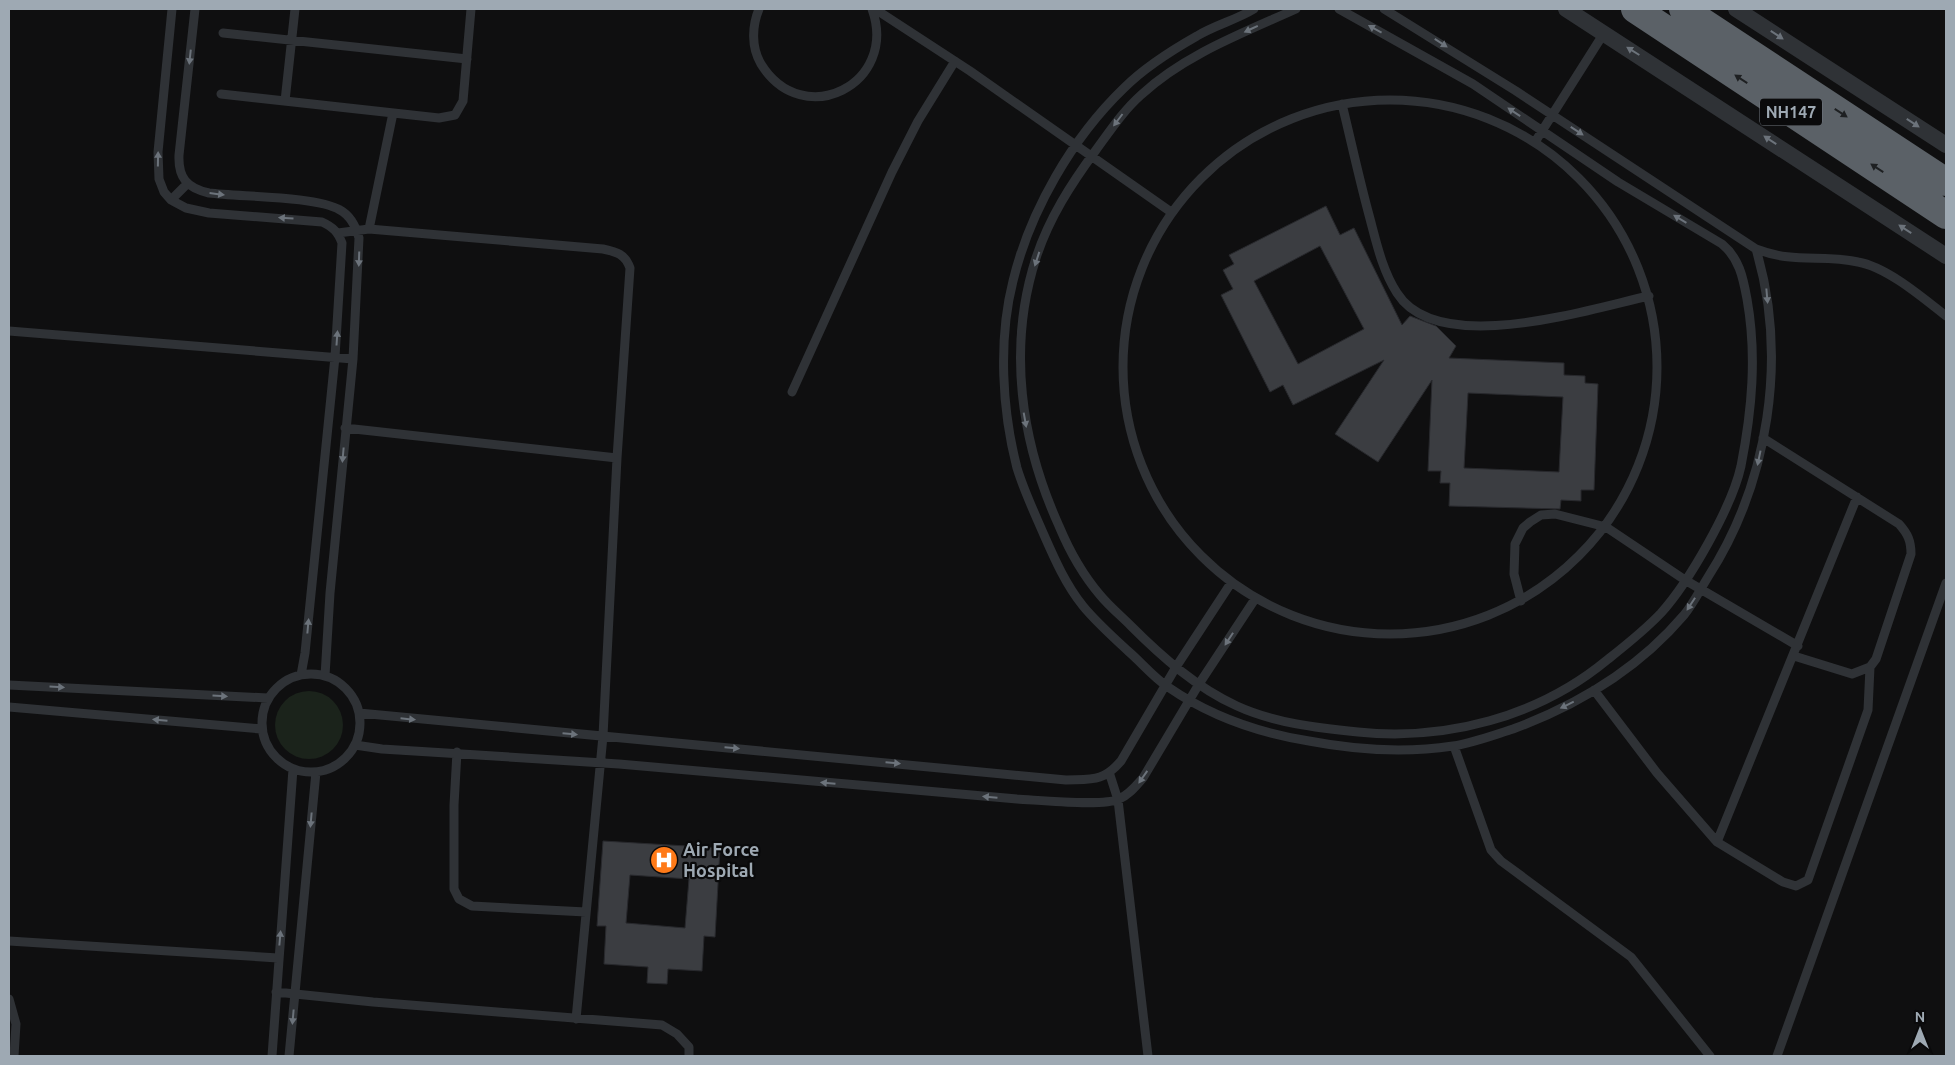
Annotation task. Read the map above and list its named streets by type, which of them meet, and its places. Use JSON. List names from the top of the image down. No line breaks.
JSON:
{"streets":{"highway":["NH147"]},"places":{"hospital":["Air Force Hospital"]},"north":"top"}
